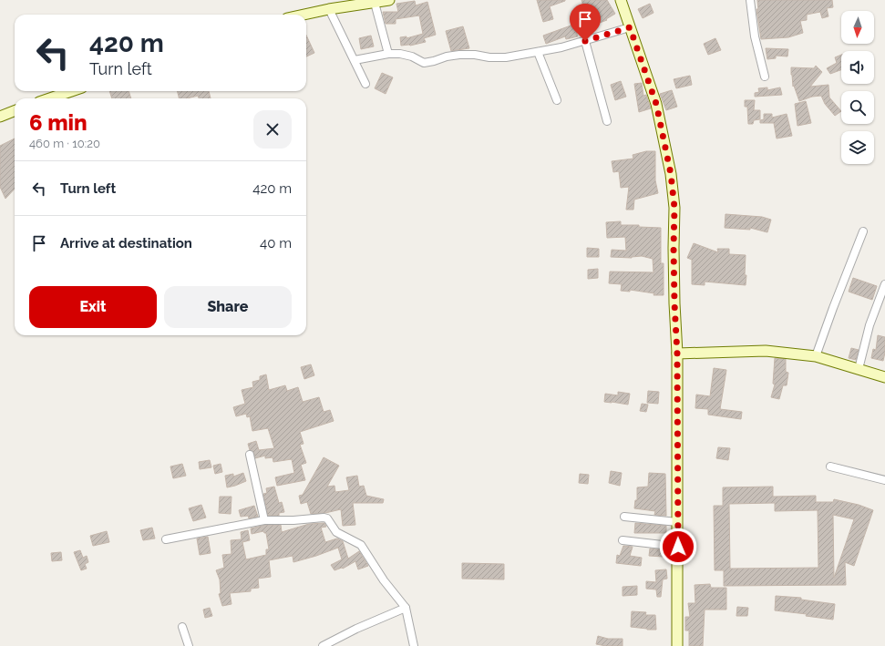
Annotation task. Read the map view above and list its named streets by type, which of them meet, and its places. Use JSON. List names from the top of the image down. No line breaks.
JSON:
{"north":"bottom","page":{"turn":["420 m","Turn left"],"heading":["6 min","460 m · 10:20"],"list":[{"name":"Turn left","value":"420 m"},{"name":"Arrive at destination","value":"40 m"}],"buttons":["Exit","Share"]}}
